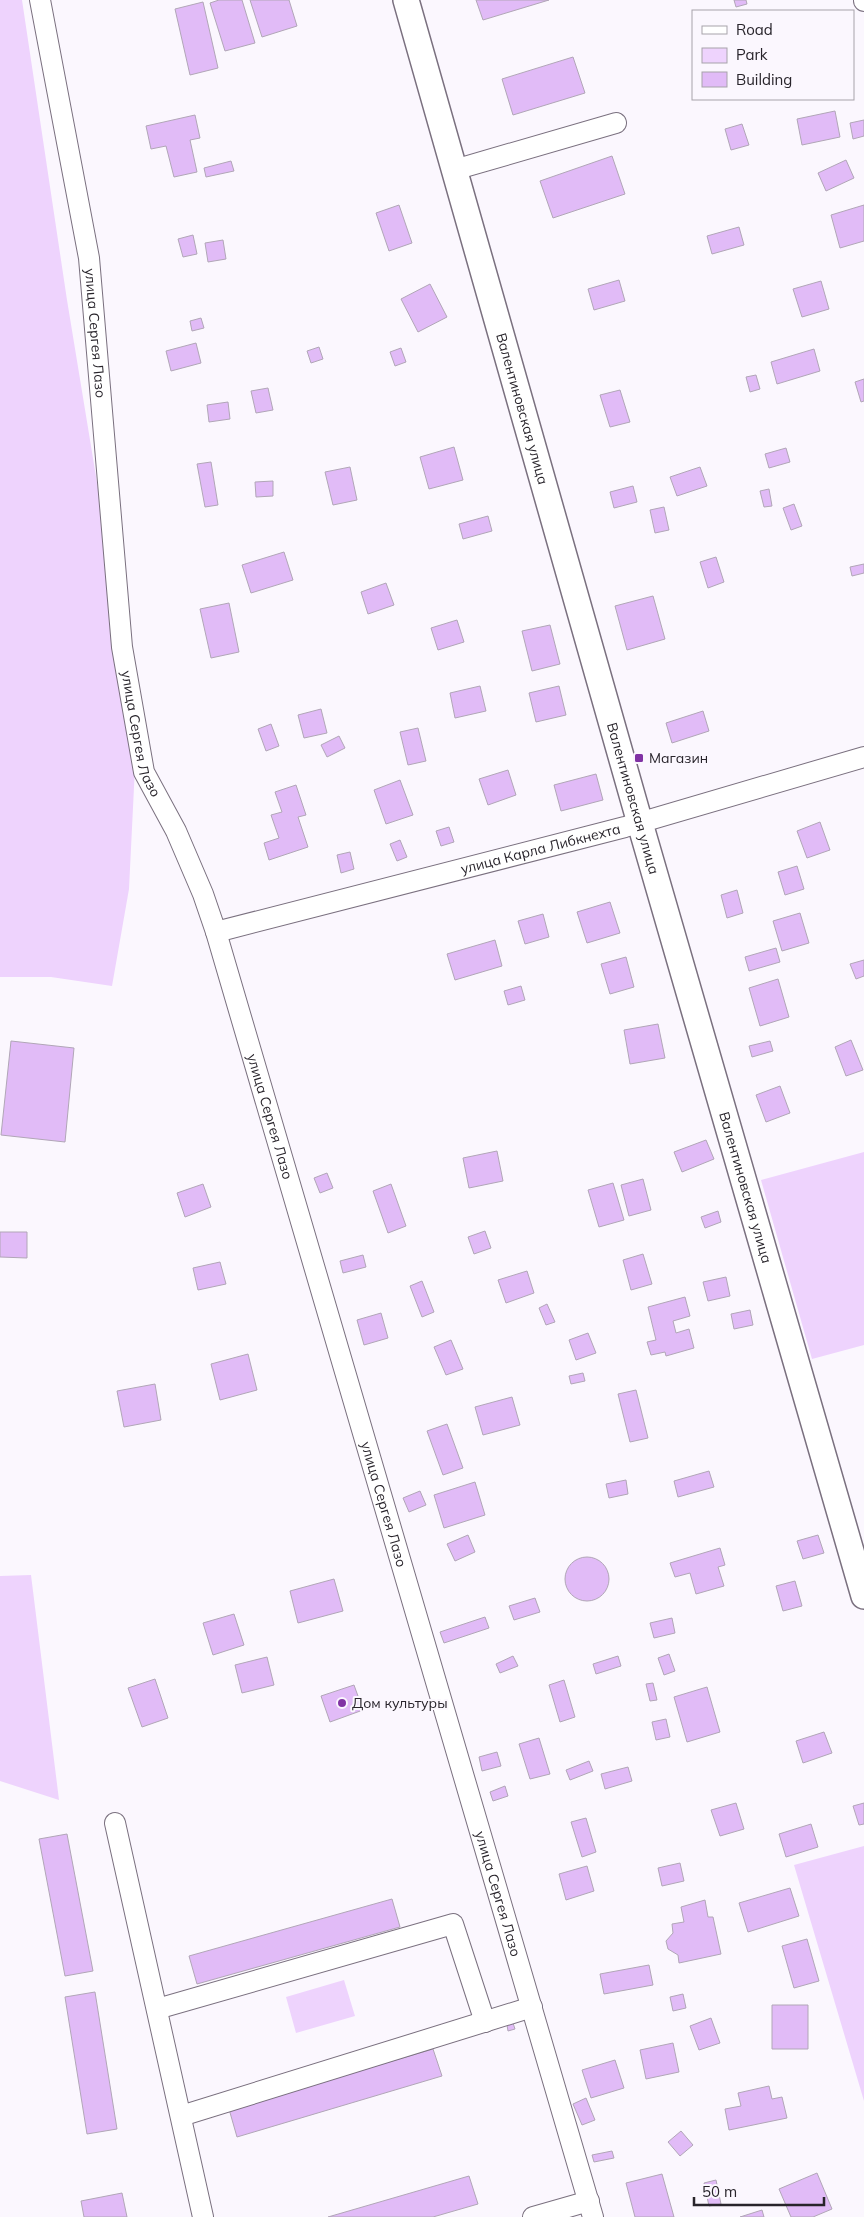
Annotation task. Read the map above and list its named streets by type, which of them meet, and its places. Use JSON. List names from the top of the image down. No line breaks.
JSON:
{"streets":{"main road":["Валентиновская улица"],"street":["улица Сергея Лазо","улица Карла Либкнехта"]},"crossings":[["улица Сергея Лазо","улица Карла Либкнехта"],["Валентиновская улица","улица Карла Либкнехта"]],"places":{"transit":["Магазин"],"other":["Дом культуры"]},"legend":["Road","Park","Building"],"scale_bar":"50 m"}
